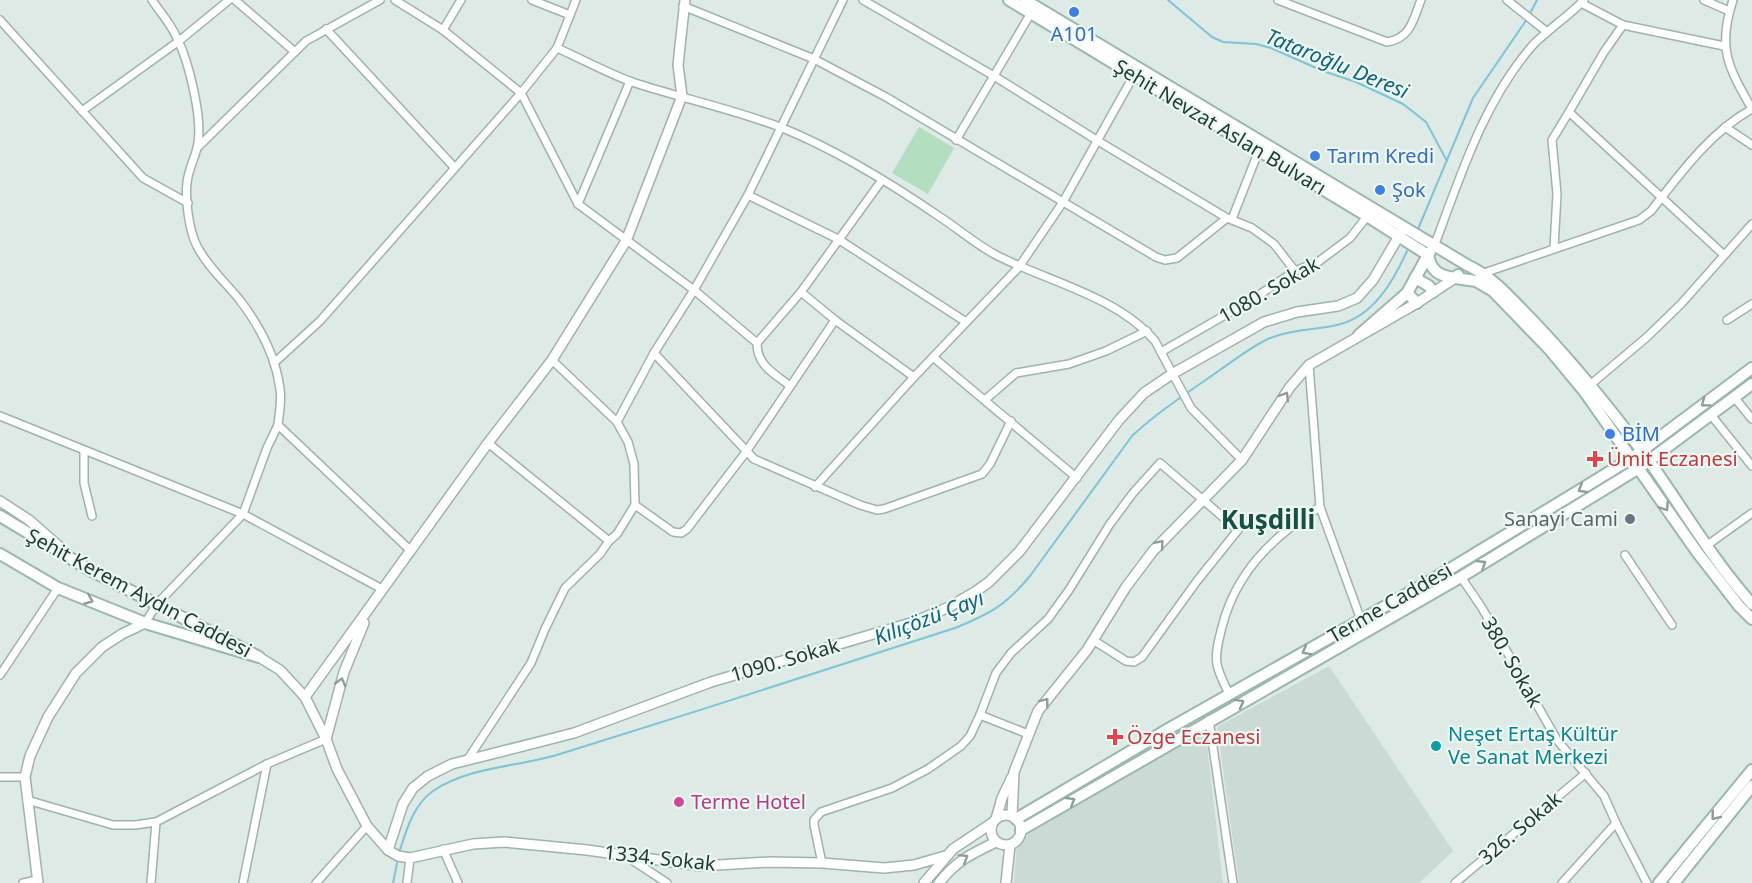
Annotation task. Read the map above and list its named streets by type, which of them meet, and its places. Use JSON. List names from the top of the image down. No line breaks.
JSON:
{"streets":{"main road":["Şehit Nevzat Aslan Bulvarı","Şehit Kerem Aydın Caddesi","Terme Caddesi"],"street":["1080. Sokak","1090. Sokak","380. Sokak","326. Sokak","1334. Sokak"]},"crossings":[["Şehit Nevzat Aslan Bulvarı","1080. Sokak"],["Şehit Nevzat Aslan Bulvarı","1090. Sokak"],["Terme Caddesi","380. Sokak"],["380. Sokak","326. Sokak"]],"districts":["Kuşdilli"],"water":["Tataroğlu Deresi","Kılıçözü Çayı"],"places":{"other":["A101","Tarım Kredi","Şok","BİM","Sanayi Cami","Neşet Ertaş Kültür Ve Sanat Merkezi","Terme Hotel"],"health":["Ümit Eczanesi","Özge Eczanesi"]}}
